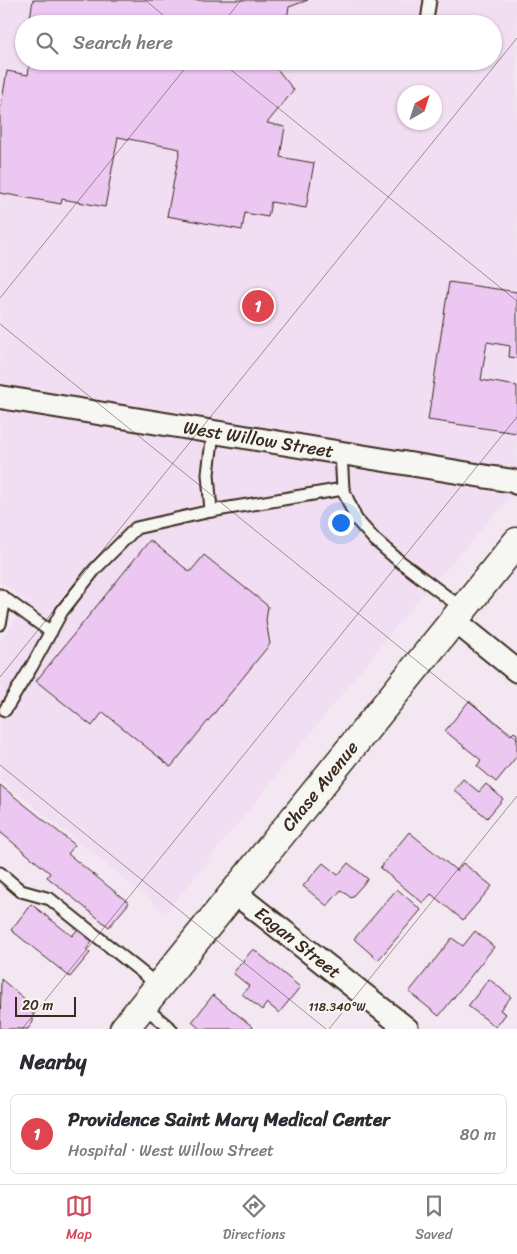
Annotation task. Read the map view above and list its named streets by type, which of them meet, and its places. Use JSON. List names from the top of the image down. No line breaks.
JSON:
{"streets":{"street":["West Willow Street","Chase Avenue","Eagan Street"]},"crossings":[["Chase Avenue","Eagan Street"]],"scale_bar":"20 m","north":"top right","page":{"search":"Search here","pins":"1","scale":"20 m","heading":"Nearby","list":[{"mark":"1","name":"Providence Saint Mary Medical Center","note":"Hospital · West Willow Street","value":"80 m"}],"nav":["Map","Directions","Saved"]},"coordinates":["118.340°W"]}
